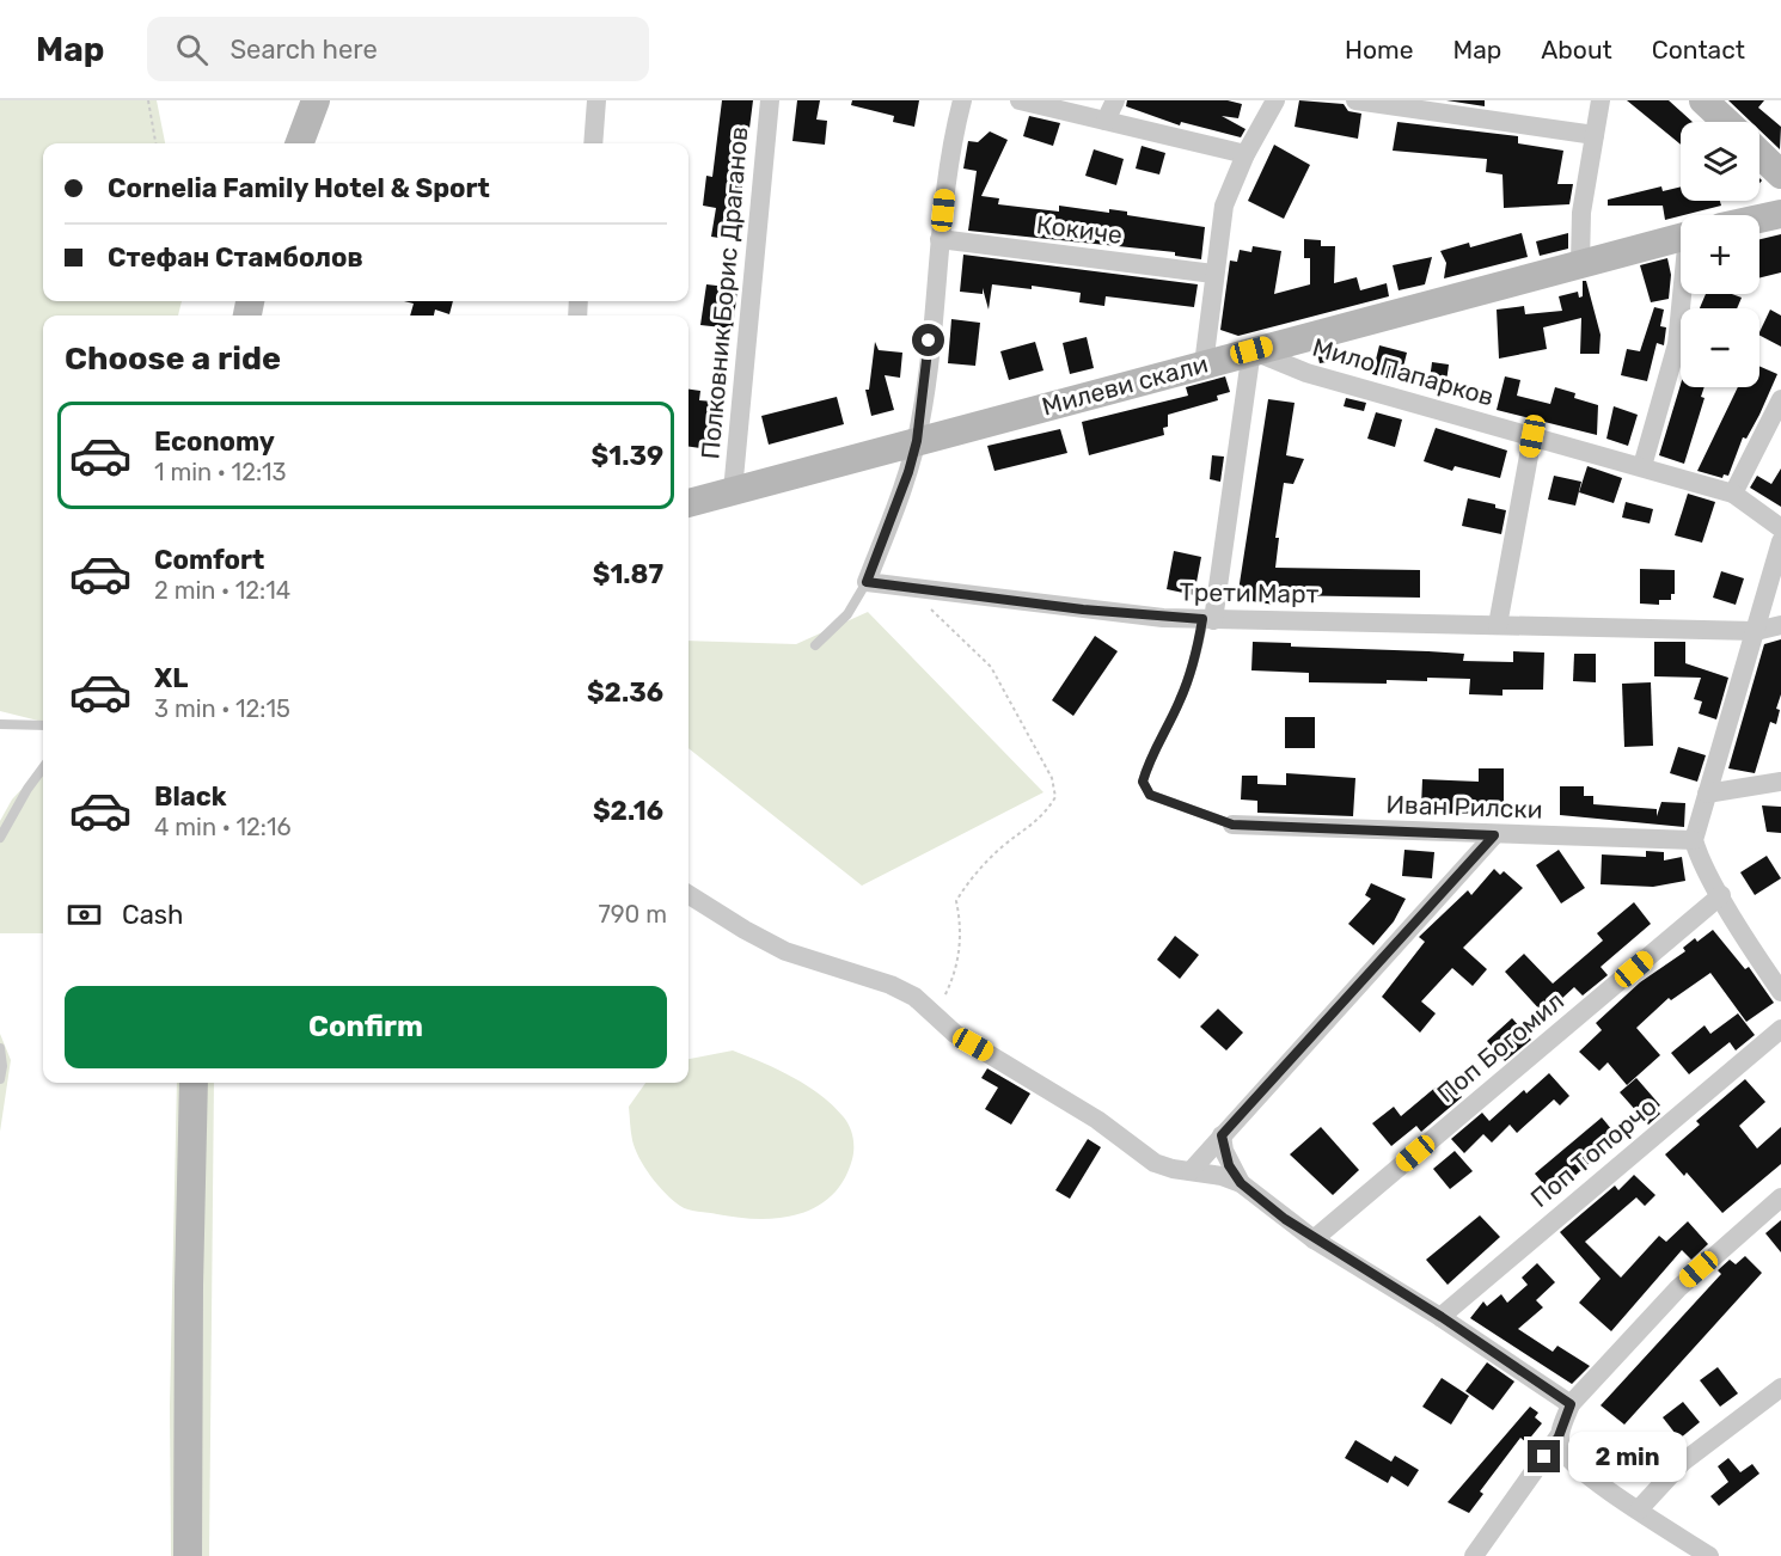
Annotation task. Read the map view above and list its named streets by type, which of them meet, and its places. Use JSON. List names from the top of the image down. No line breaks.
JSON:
{"streets":{"street":["Кокиче","Полковник Борис Драганов","Мило Папарков","Милеви скали","Трети Март","Иван Рилски","Поп Богомил","Поп Топорчо"]},"crossings":[["Полковник Борис Драганов","Милеви скали"],["Мило Папарков","Милеви скали"]],"page":{"header":"Map","search":"Search here","nav":["Home","Map","About","Contact"],"map_buttons":["+","−"],"banner":["Cornelia Family Hotel & Sport","Стефан Стамболов"],"heading":"Choose a ride","list":[{"name":"Economy","note":"1 min · 12:13","value":"$1.39"},{"name":"Comfort","note":"2 min · 12:14","value":"$1.87"},{"name":"XL","note":"3 min · 12:15","value":"$2.36"},{"name":"Black","note":"4 min · 12:16","value":"$2.16"}],"pay":["Cash","790 m"],"buttons":"Confirm","bubble":"2 min"}}
